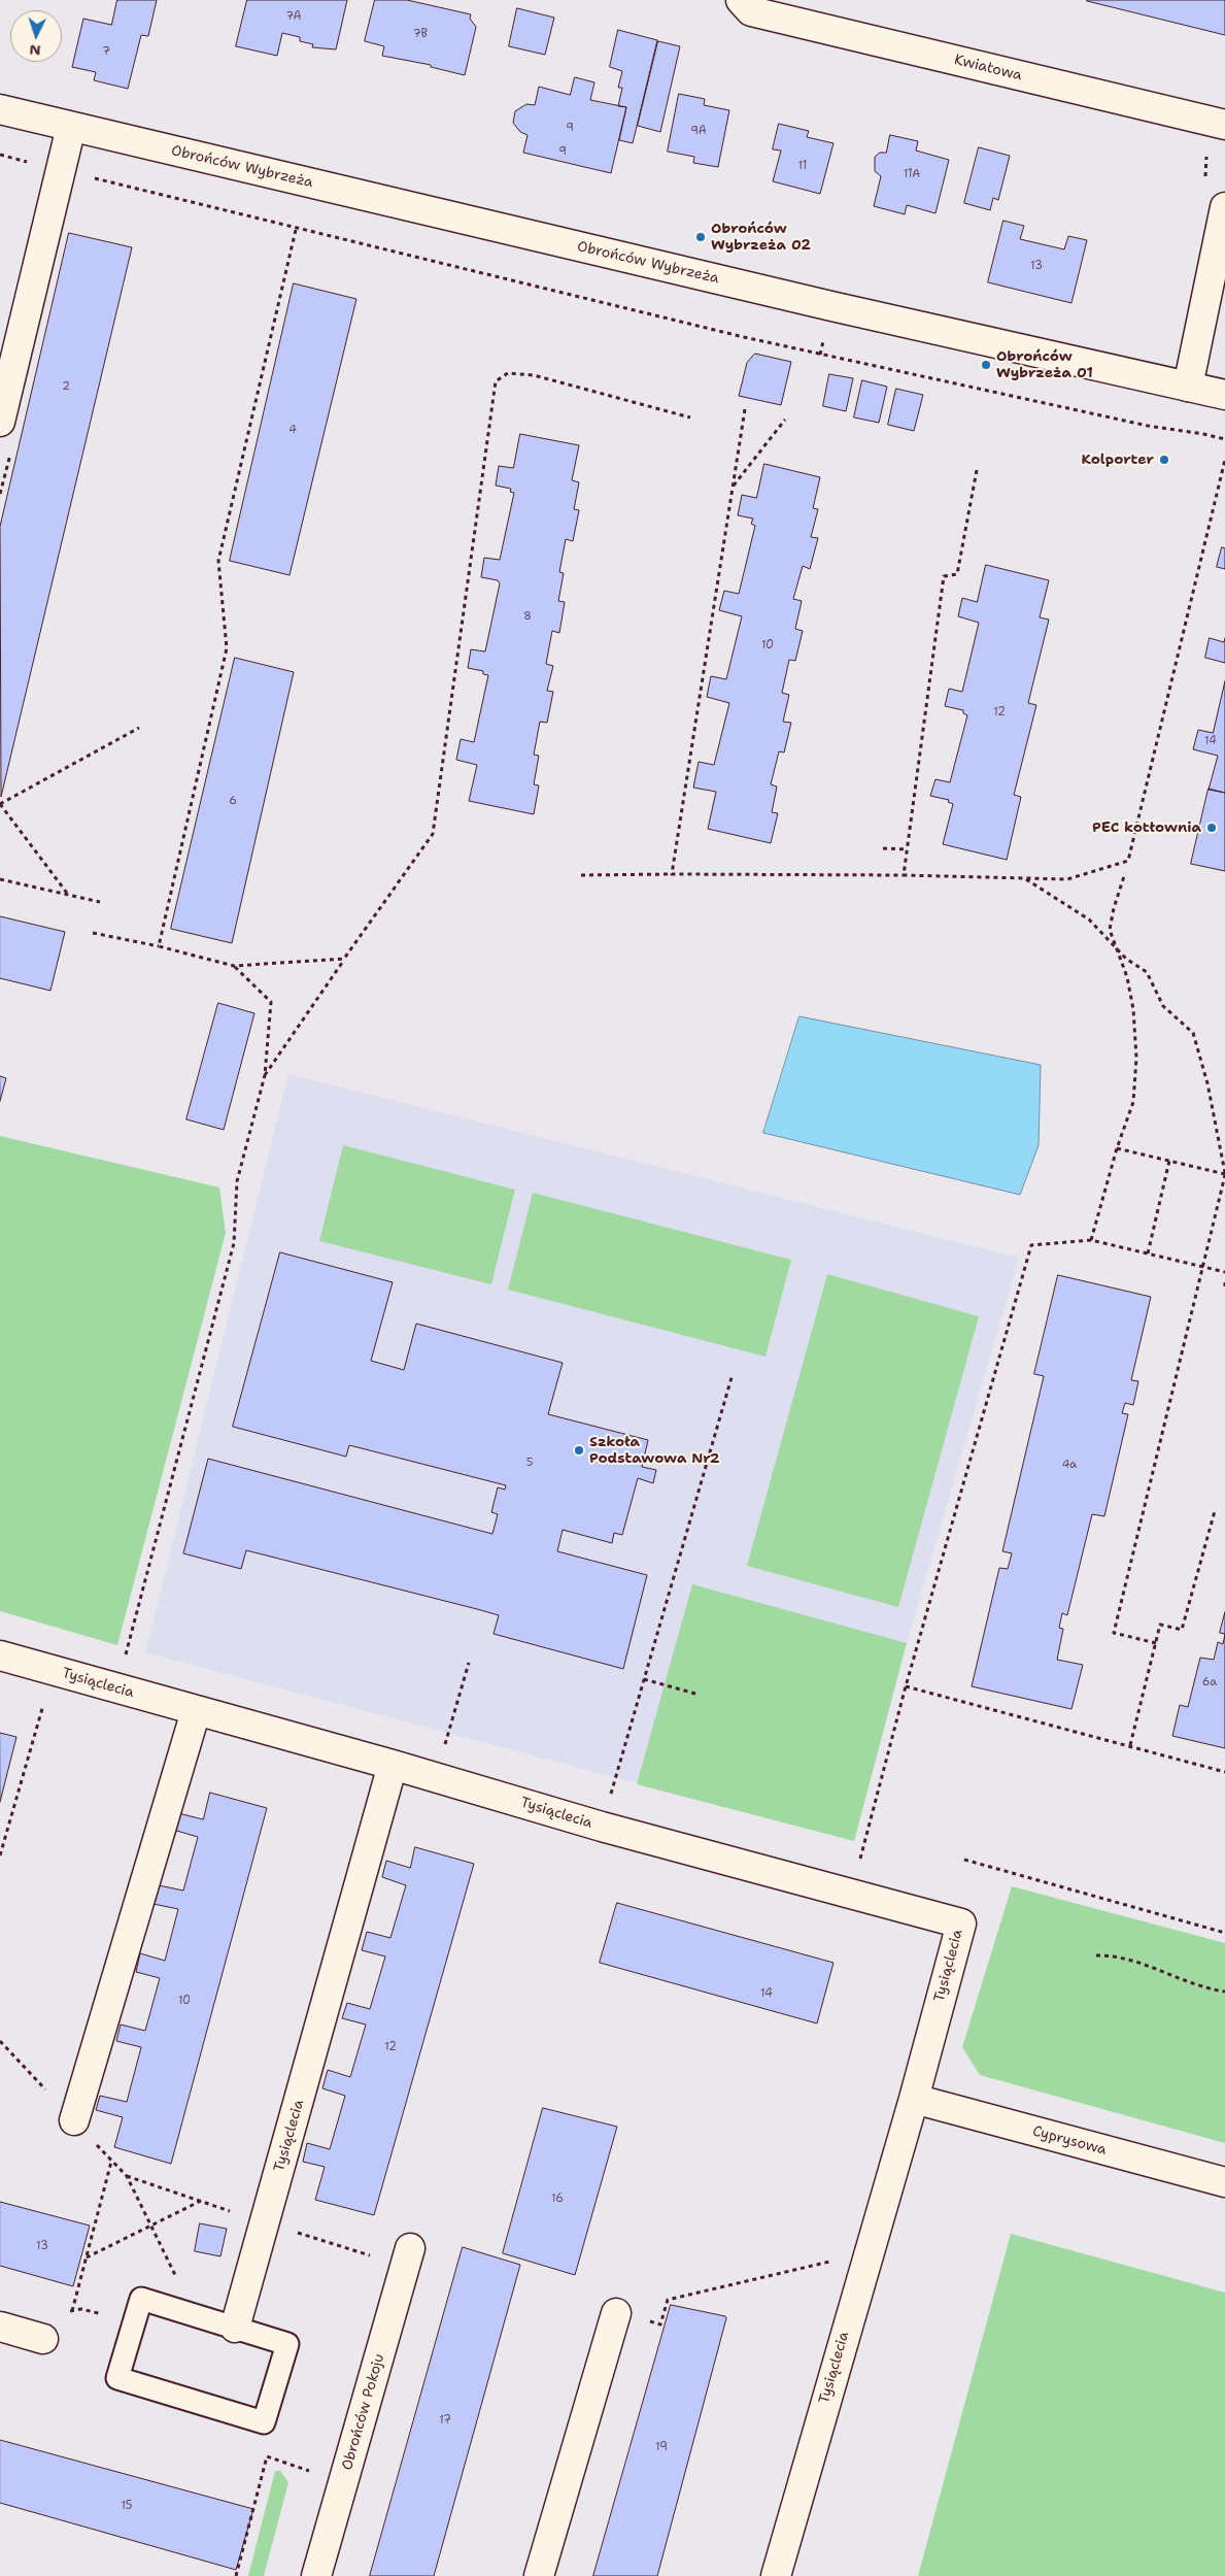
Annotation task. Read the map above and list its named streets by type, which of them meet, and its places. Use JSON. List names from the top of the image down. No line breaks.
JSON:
{"streets":{"street":["Kwiatowa","Obrońców Wybrzeża","Tysiąclecia","Cyprysowa","Obrońców Pokoju"]},"crossings":[["Tysiąclecia","Cyprysowa"]],"places":["Obrońców Wybrzeża 02","Obrońców Wybrzeża 01","Kolporter","PEC kotłownia","Szkoła Podstawowa Nr2"],"house_numbers":["7A","7B","7","9","9A","9","11","11A","13","2","4","8","10","12","14","6","5","4a","6a","14","10","12","16","13","17","19","15"],"north":"bottom"}
